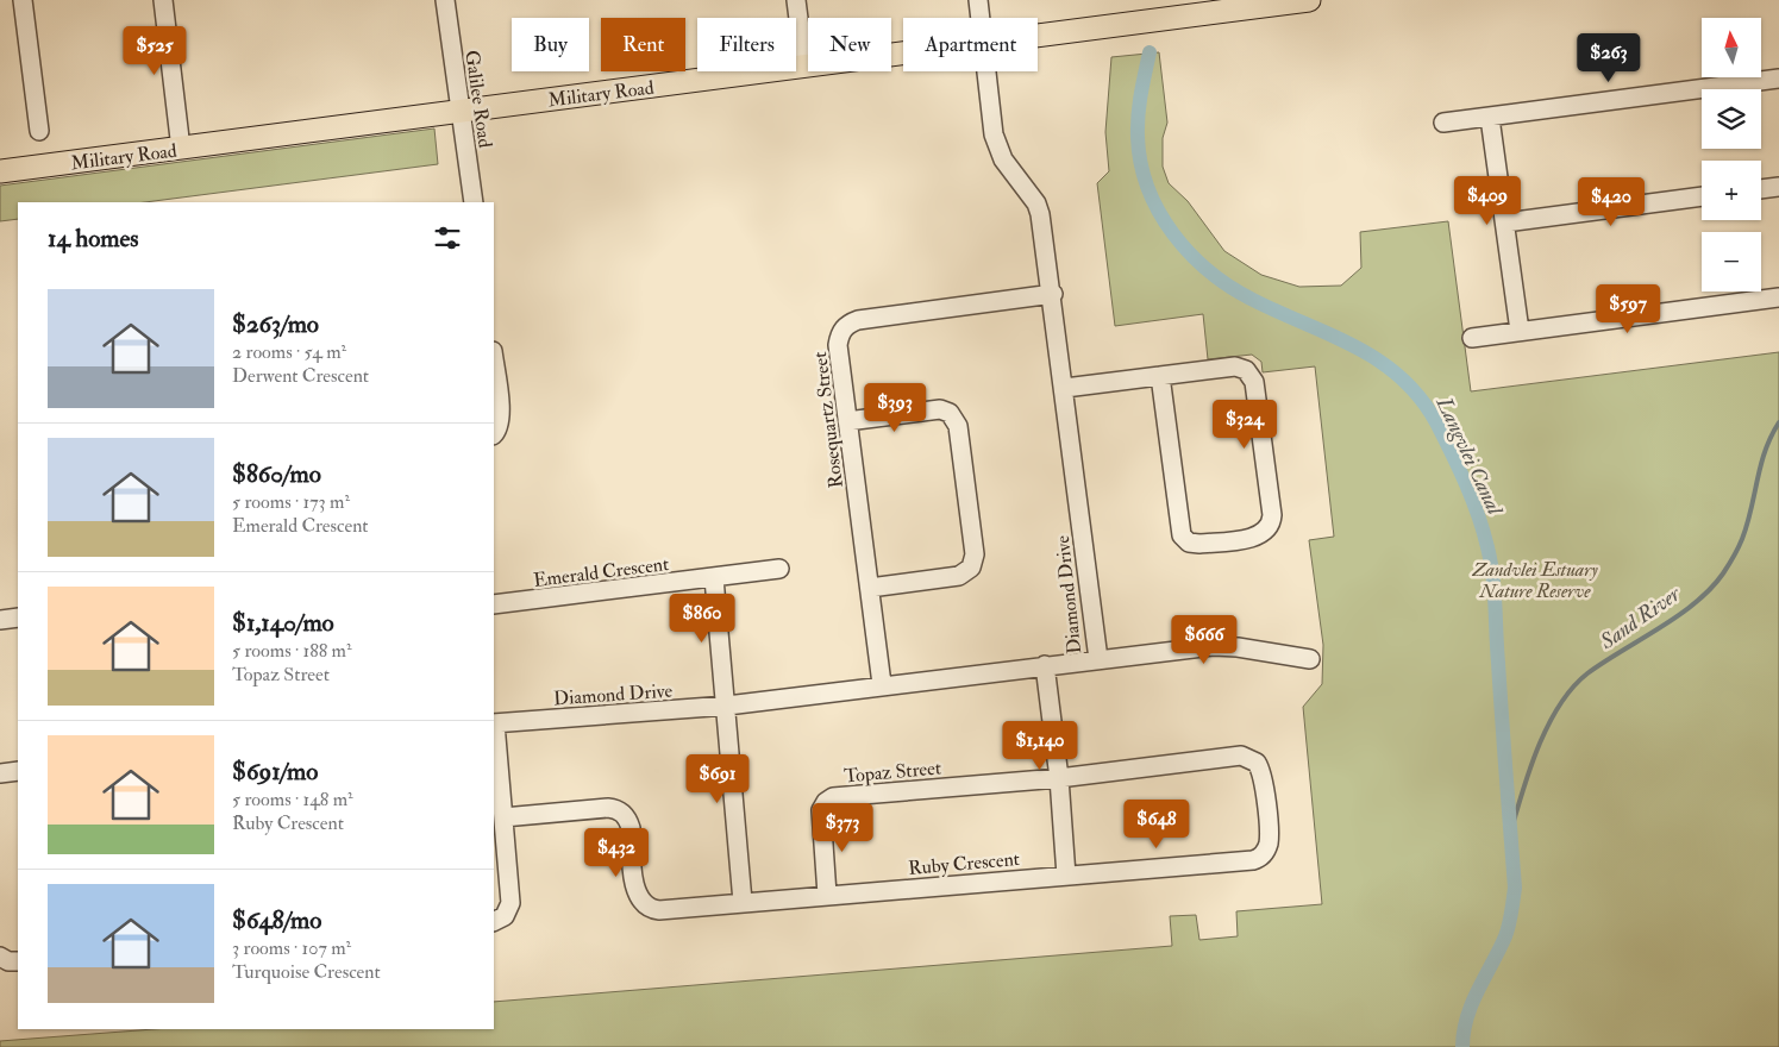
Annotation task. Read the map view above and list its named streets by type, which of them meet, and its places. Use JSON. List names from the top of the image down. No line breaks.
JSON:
{"streets":{"main road":["Military Road"],"street":["Galilee Road","Rosequartz Street","Emerald Crescent","Diamond Drive","Topaz Street","Ruby Crescent"]},"crossings":[["Military Road","Galilee Road"],["Rosequartz Street","Diamond Drive"],["Topaz Street","Ruby Crescent"]],"water":["Langvlei Canal","Sand River"],"parks":["Zandvlei Estuary Nature Reserve"],"north":"top","page":{"map_buttons":["+","−"],"chip":["Buy","Rent","Filters","New","Apartment"],"price":["$525","$263","$409","$420","$597","$393","$324","$860","$666","$1,140","$691","$648","$373","$432"],"heading":"14 homes","list":[{"name":"$263/mo","note":"2 rooms · 54 m² · Derwent Crescent"},{"name":"$860/mo","note":"5 rooms · 173 m² · Emerald Crescent"},{"name":"$1,140/mo","note":"5 rooms · 188 m² · Topaz Street"},{"name":"$691/mo","note":"5 rooms · 148 m² · Ruby Crescent"},{"name":"$648/mo","note":"3 rooms · 107 m² · Turquoise Crescent"}]}}
